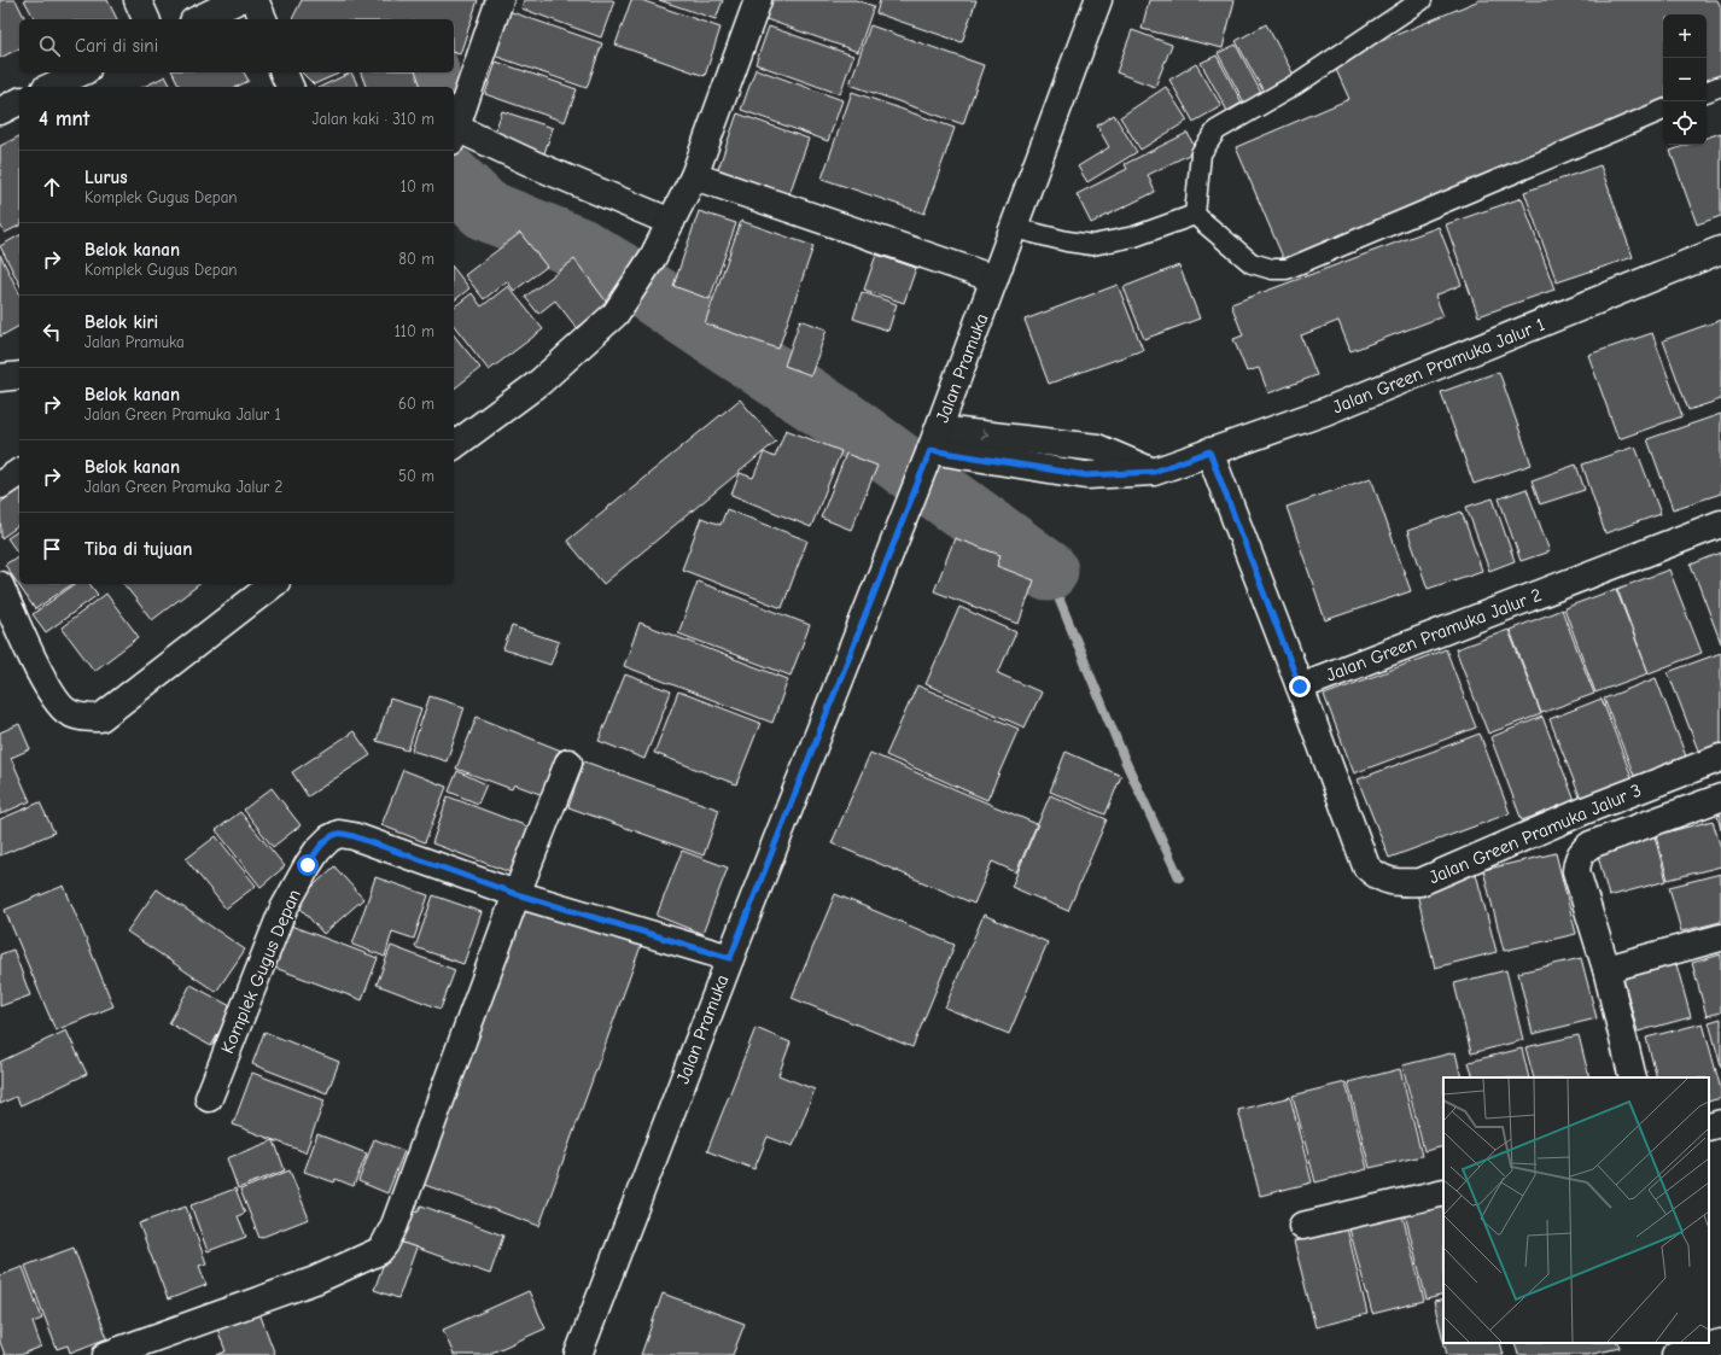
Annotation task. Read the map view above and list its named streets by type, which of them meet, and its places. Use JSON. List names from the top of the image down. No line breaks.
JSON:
{"streets":{"street":["Jalan Green Pramuka Jalur 1","Jalan Pramuka","Jalan Green Pramuka Jalur 2","Jalan Green Pramuka Jalur 3","Komplek Gugus Depan"]},"crossings":[["Jalan Green Pramuka Jalur 1","Jalan Pramuka"],["Jalan Pramuka","Komplek Gugus Depan"],["Jalan Green Pramuka Jalur 2","Jalan Green Pramuka Jalur 3"]],"page":{"map_buttons":["+","−"],"search":"Cari di sini","heading":["4 mnt","Jalan kaki · 310 m"],"list":[["Lurus","Komplek Gugus Depan","10 m"],["Belok kanan","Komplek Gugus Depan","80 m"],["Belok kiri","Jalan Pramuka","110 m"],["Belok kanan","Jalan Green Pramuka Jalur 1","60 m"],["Belok kanan","Jalan Green Pramuka Jalur 2","50 m"],"Tiba di tujuan"]}}
